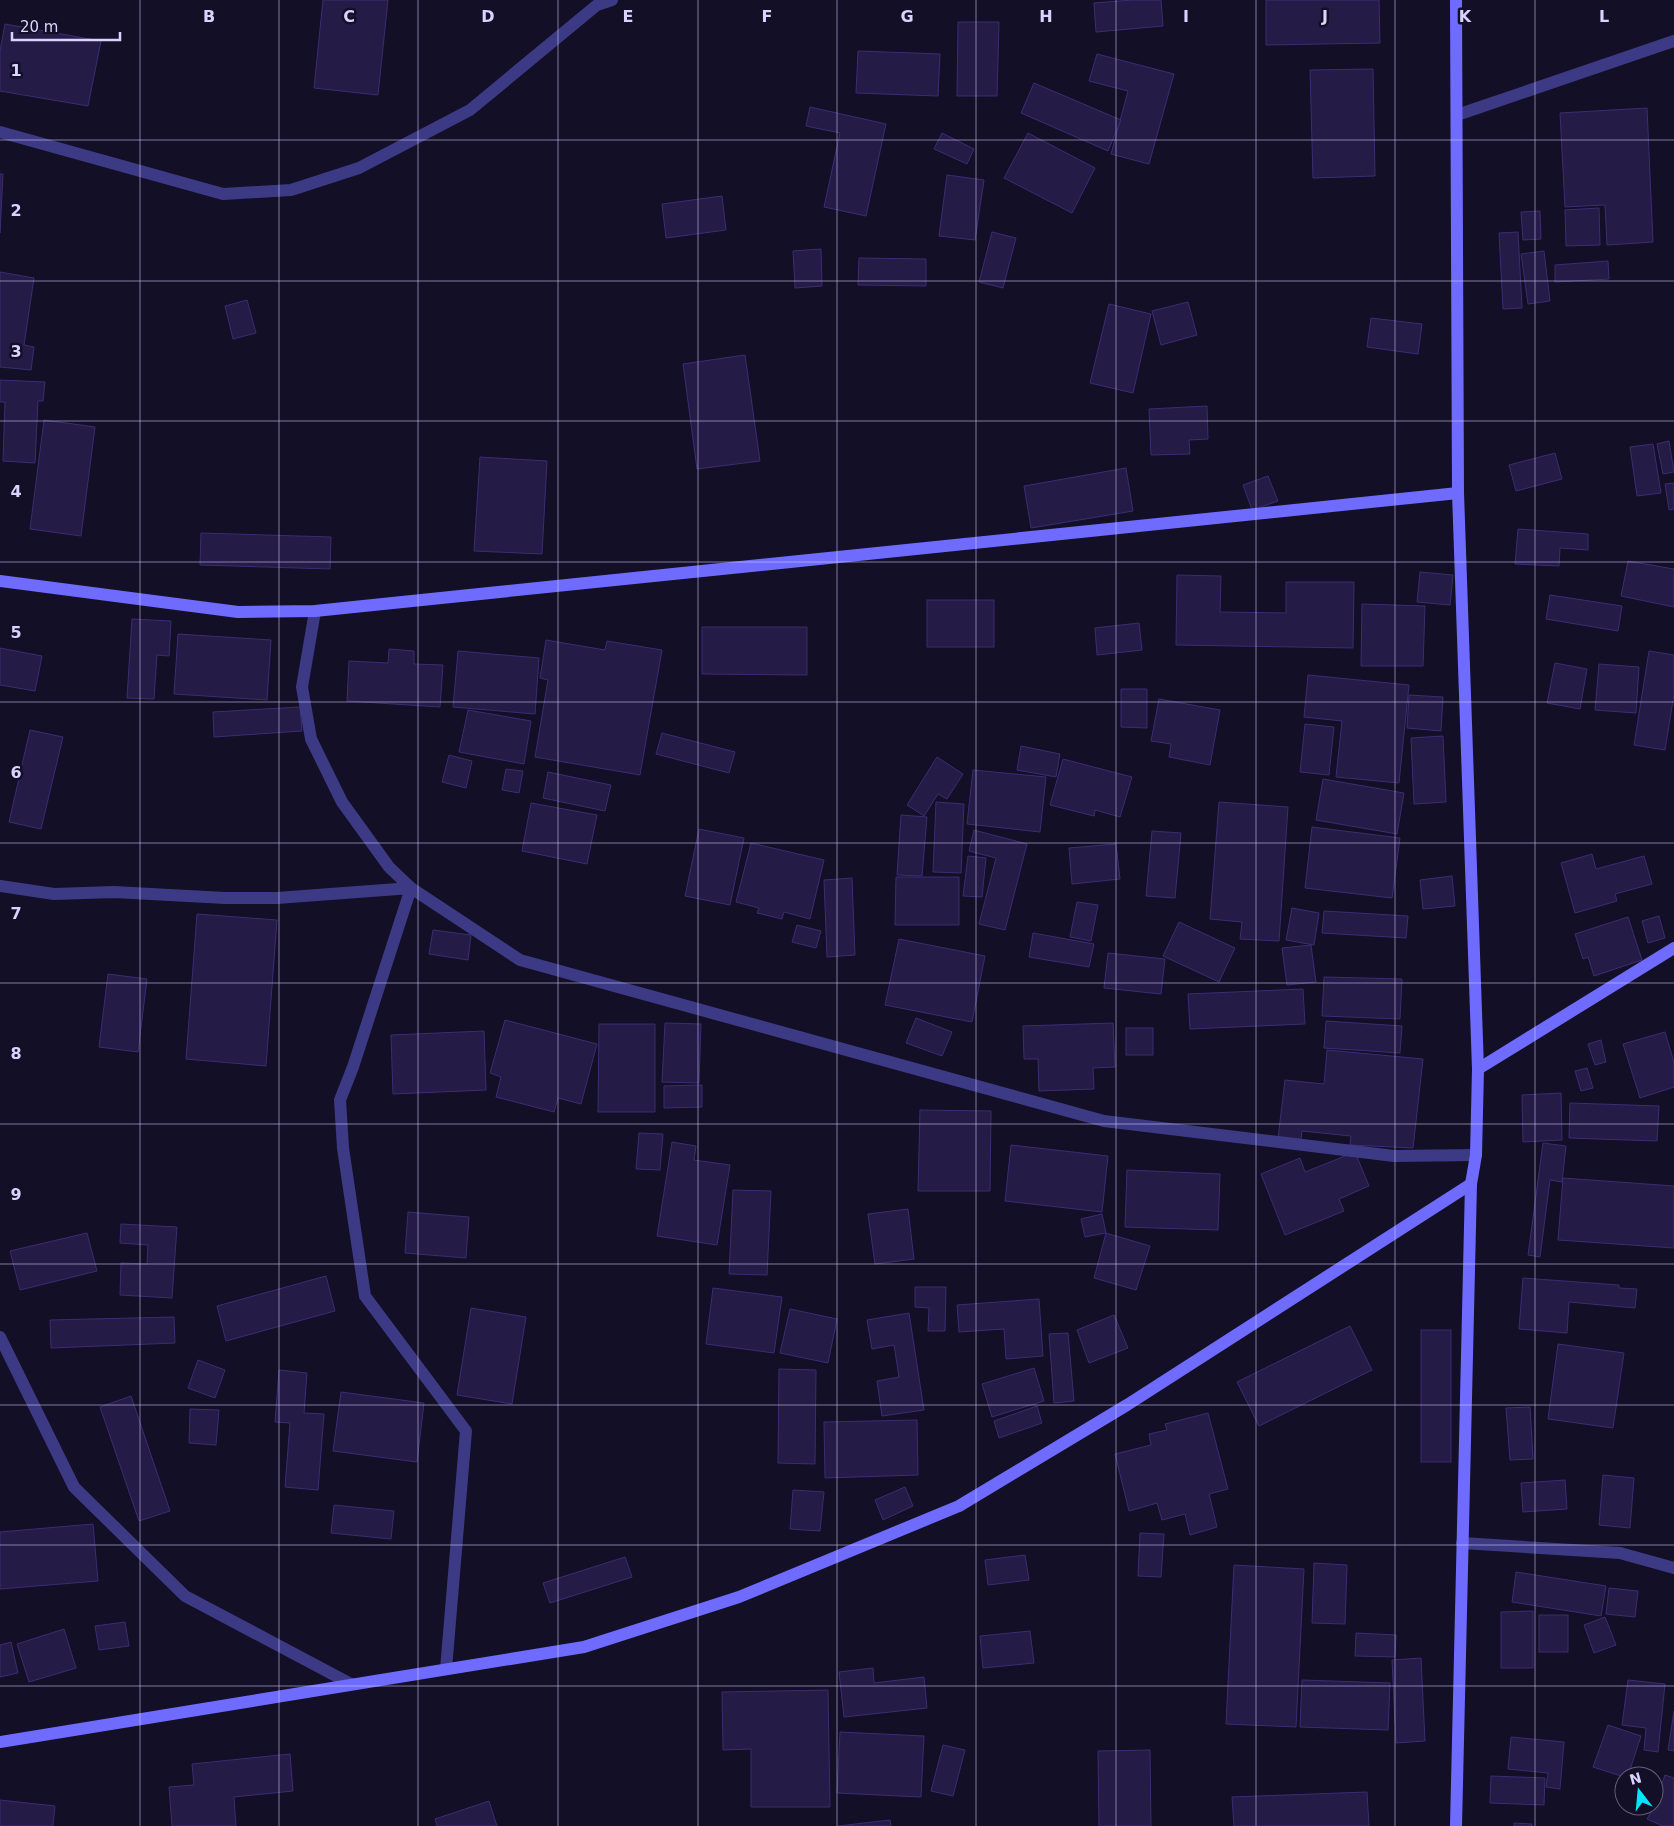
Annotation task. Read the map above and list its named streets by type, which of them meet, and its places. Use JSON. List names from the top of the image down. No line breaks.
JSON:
{"scale_bar":"20 m","north":"top","grid":{"columns":["B","C","D","E","F","G","H","I","J","K","L"],"rows":["1","2","3","4","5","6","7","8","9"]}}
